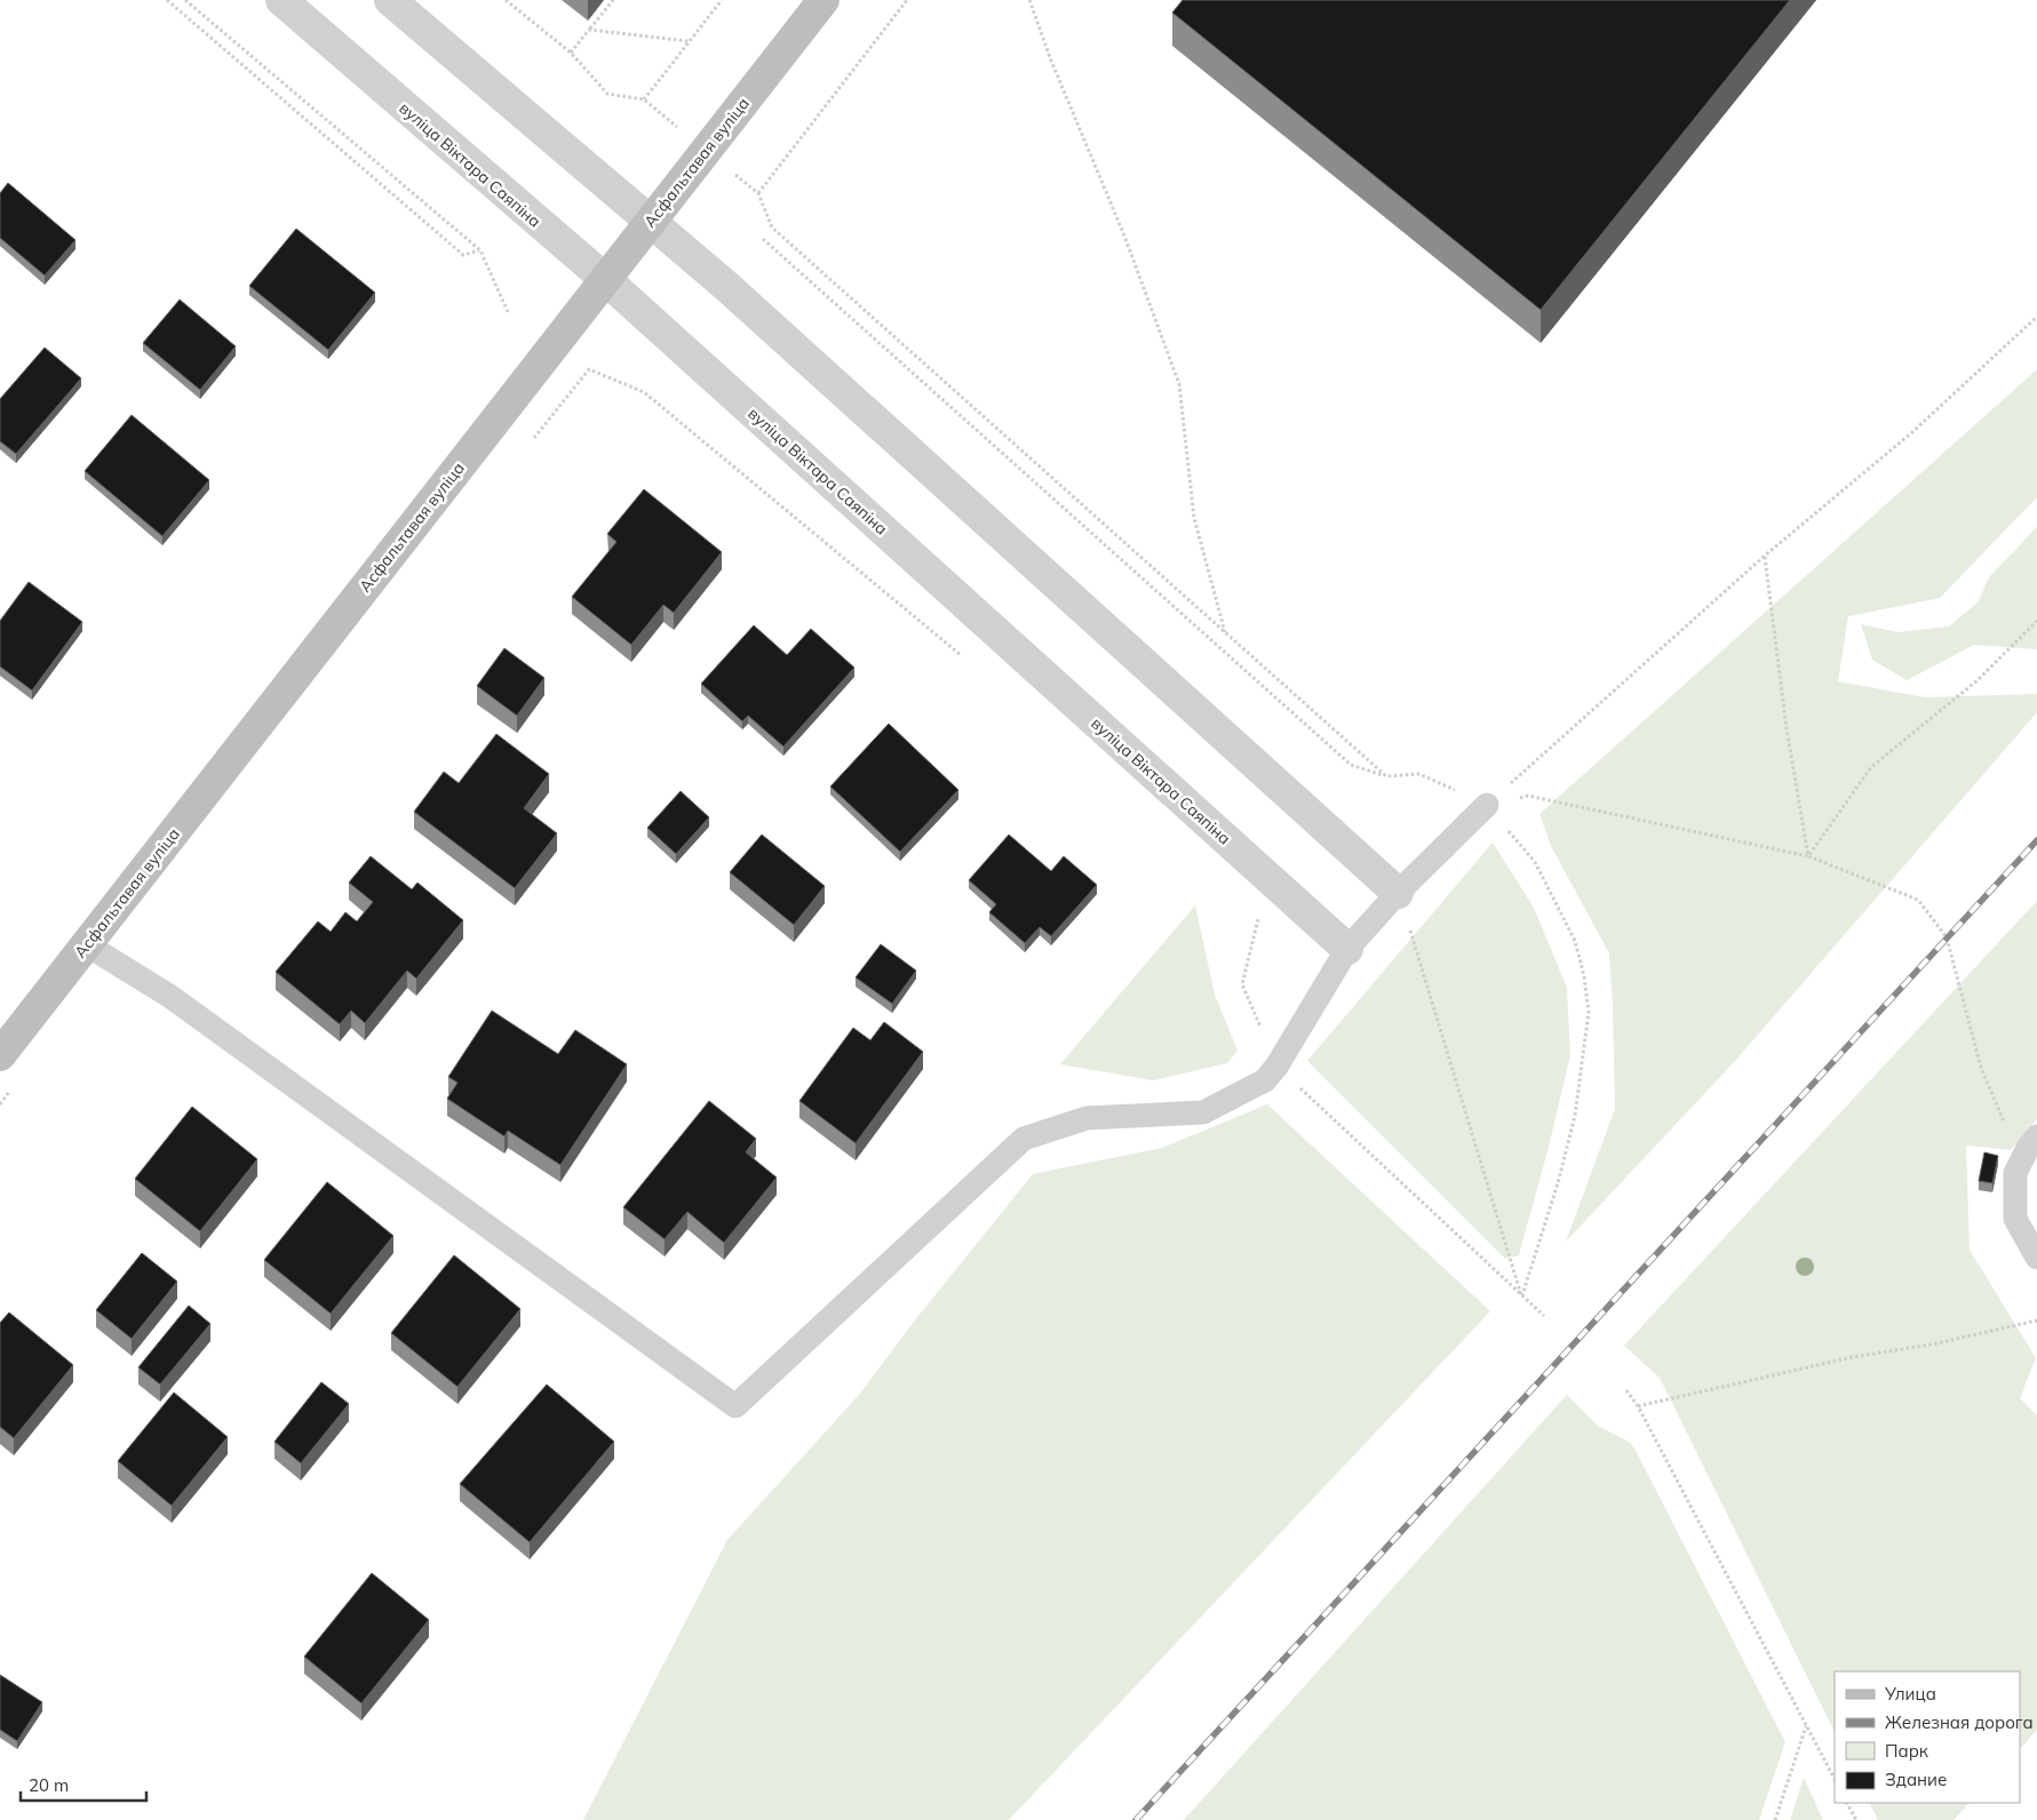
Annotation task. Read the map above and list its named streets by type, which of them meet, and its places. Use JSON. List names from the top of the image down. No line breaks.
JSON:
{"streets":{"street":["Асфальтавая вуліца","вуліца Віктара Саяпіна"]},"crossings":[["Асфальтавая вуліца","вуліца Віктара Саяпіна"]],"legend":["Улица","Железная дорога","Парк","Здание"],"scale_bar":"20 m"}
